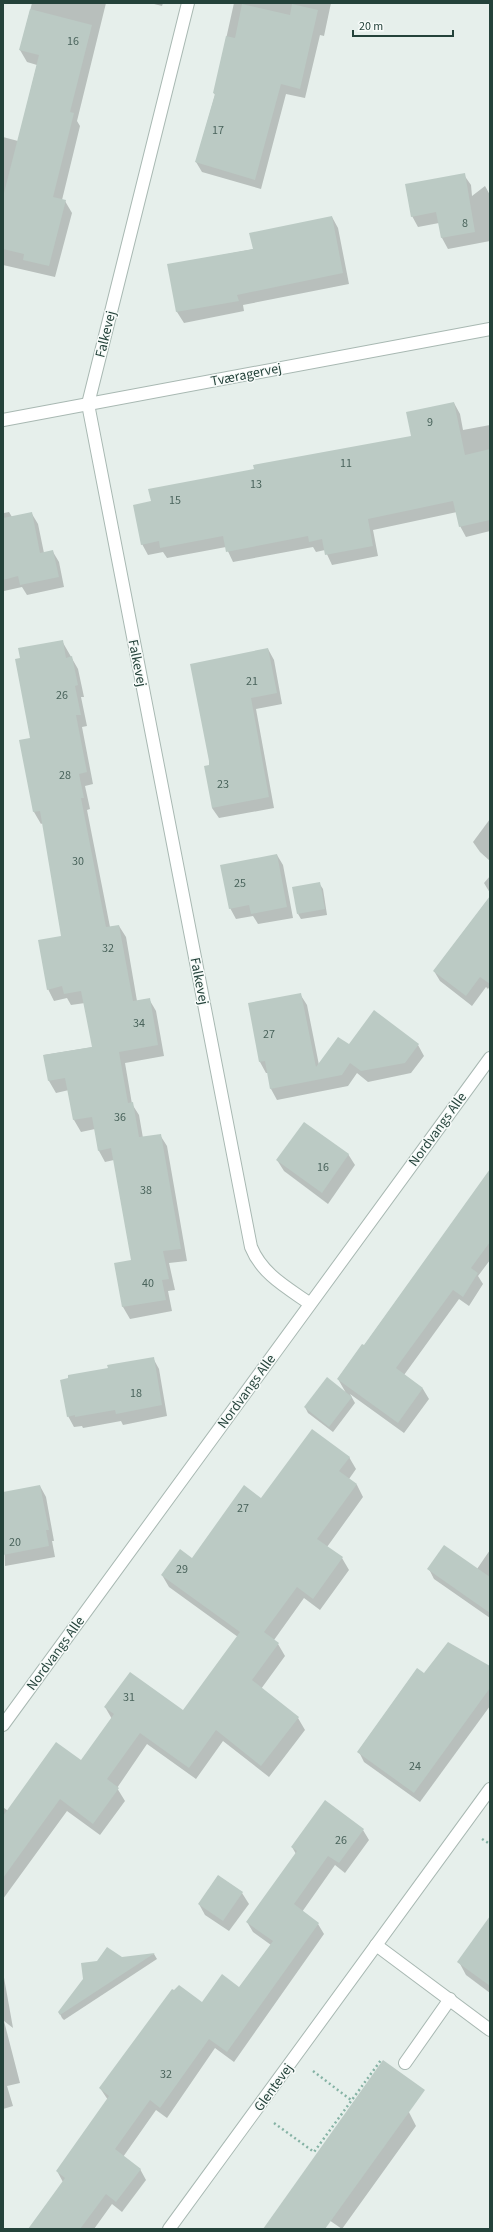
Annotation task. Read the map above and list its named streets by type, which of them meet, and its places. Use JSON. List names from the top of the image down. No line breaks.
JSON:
{"streets":{"street":["Falkevej","Tværagervej","Nordvangs Alle","Glentevej"]},"crossings":[["Falkevej","Tværagervej"],["Falkevej","Nordvangs Alle"]],"house_numbers":["16","17","8","9","11","13","15","21","26","28","23","30","25","32","34","27","36","16","38","40","18","27","20","29","31","24","26","32"],"scale_bar":"20 m"}
